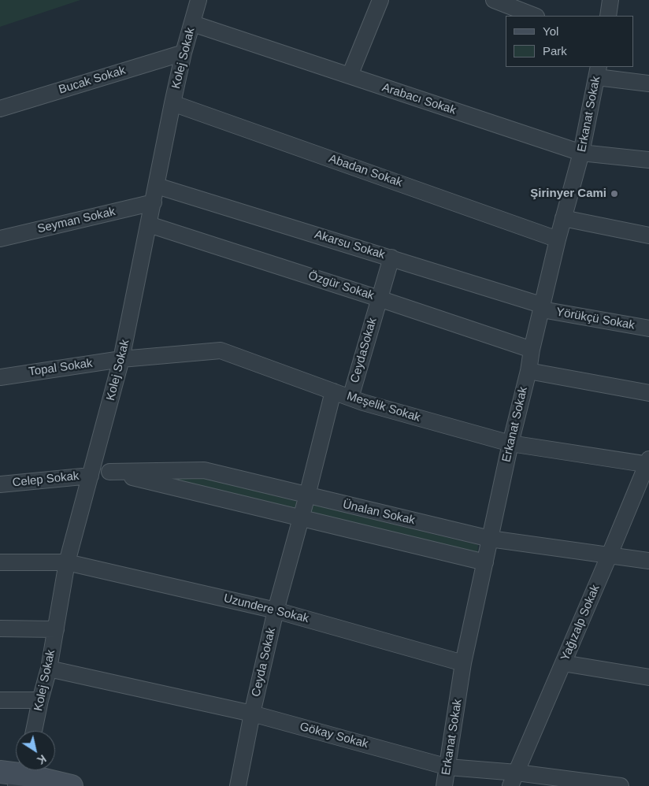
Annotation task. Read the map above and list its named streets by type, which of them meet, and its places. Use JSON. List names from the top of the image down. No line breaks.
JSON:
{"streets":{"street":["Kolej Sokak","Bucak Sokak","Arabacı Sokak","Erkanat Sokak","Abadan Sokak","Seyman Sokak","Akarsu Sokak","Özgür Sokak","Yörükçü Sokak","CeydaSokak","Topal Sokak","Meşelik Sokak","Celep Sokak","Ünalan Sokak","Uzundere Sokak","Yağızalp Sokak","Ceyda Sokak","Gökay Sokak"]},"crossings":[["Kolej Sokak","Bucak Sokak"],["Kolej Sokak","Arabacı Sokak"],["Kolej Sokak","Abadan Sokak"],["Kolej Sokak","Seyman Sokak"],["Kolej Sokak","Akarsu Sokak"],["Kolej Sokak","Özgür Sokak"],["Kolej Sokak","Topal Sokak"],["Kolej Sokak","Meşelik Sokak"],["Kolej Sokak","Celep Sokak"],["Kolej Sokak","Ünalan Sokak"],["Kolej Sokak","Uzundere Sokak"],["Kolej Sokak","Gökay Sokak"],["Arabacı Sokak","Erkanat Sokak"],["Erkanat Sokak","Abadan Sokak"],["Erkanat Sokak","Akarsu Sokak"],["Erkanat Sokak","Özgür Sokak"],["Erkanat Sokak","Yörükçü Sokak"],["Erkanat Sokak","Meşelik Sokak"],["Erkanat Sokak","Ünalan Sokak"],["Erkanat Sokak","Uzundere Sokak"],["Erkanat Sokak","Gökay Sokak"],["Akarsu Sokak","Yörükçü Sokak"],["Akarsu Sokak","CeydaSokak"],["Özgür Sokak","CeydaSokak"],["CeydaSokak","Meşelik Sokak"],["Topal Sokak","Meşelik Sokak"],["Meşelik Sokak","Yağızalp Sokak"],["Meşelik Sokak","Ceyda Sokak"],["Celep Sokak","Ünalan Sokak"],["Ünalan Sokak","Yağızalp Sokak"],["Ünalan Sokak","Ceyda Sokak"],["Uzundere Sokak","Ceyda Sokak"],["Yağızalp Sokak","Gökay Sokak"],["Ceyda Sokak","Gökay Sokak"]],"places":["Şirinyer Cami"],"legend":["Yol","Park"],"north":"bottom right"}
